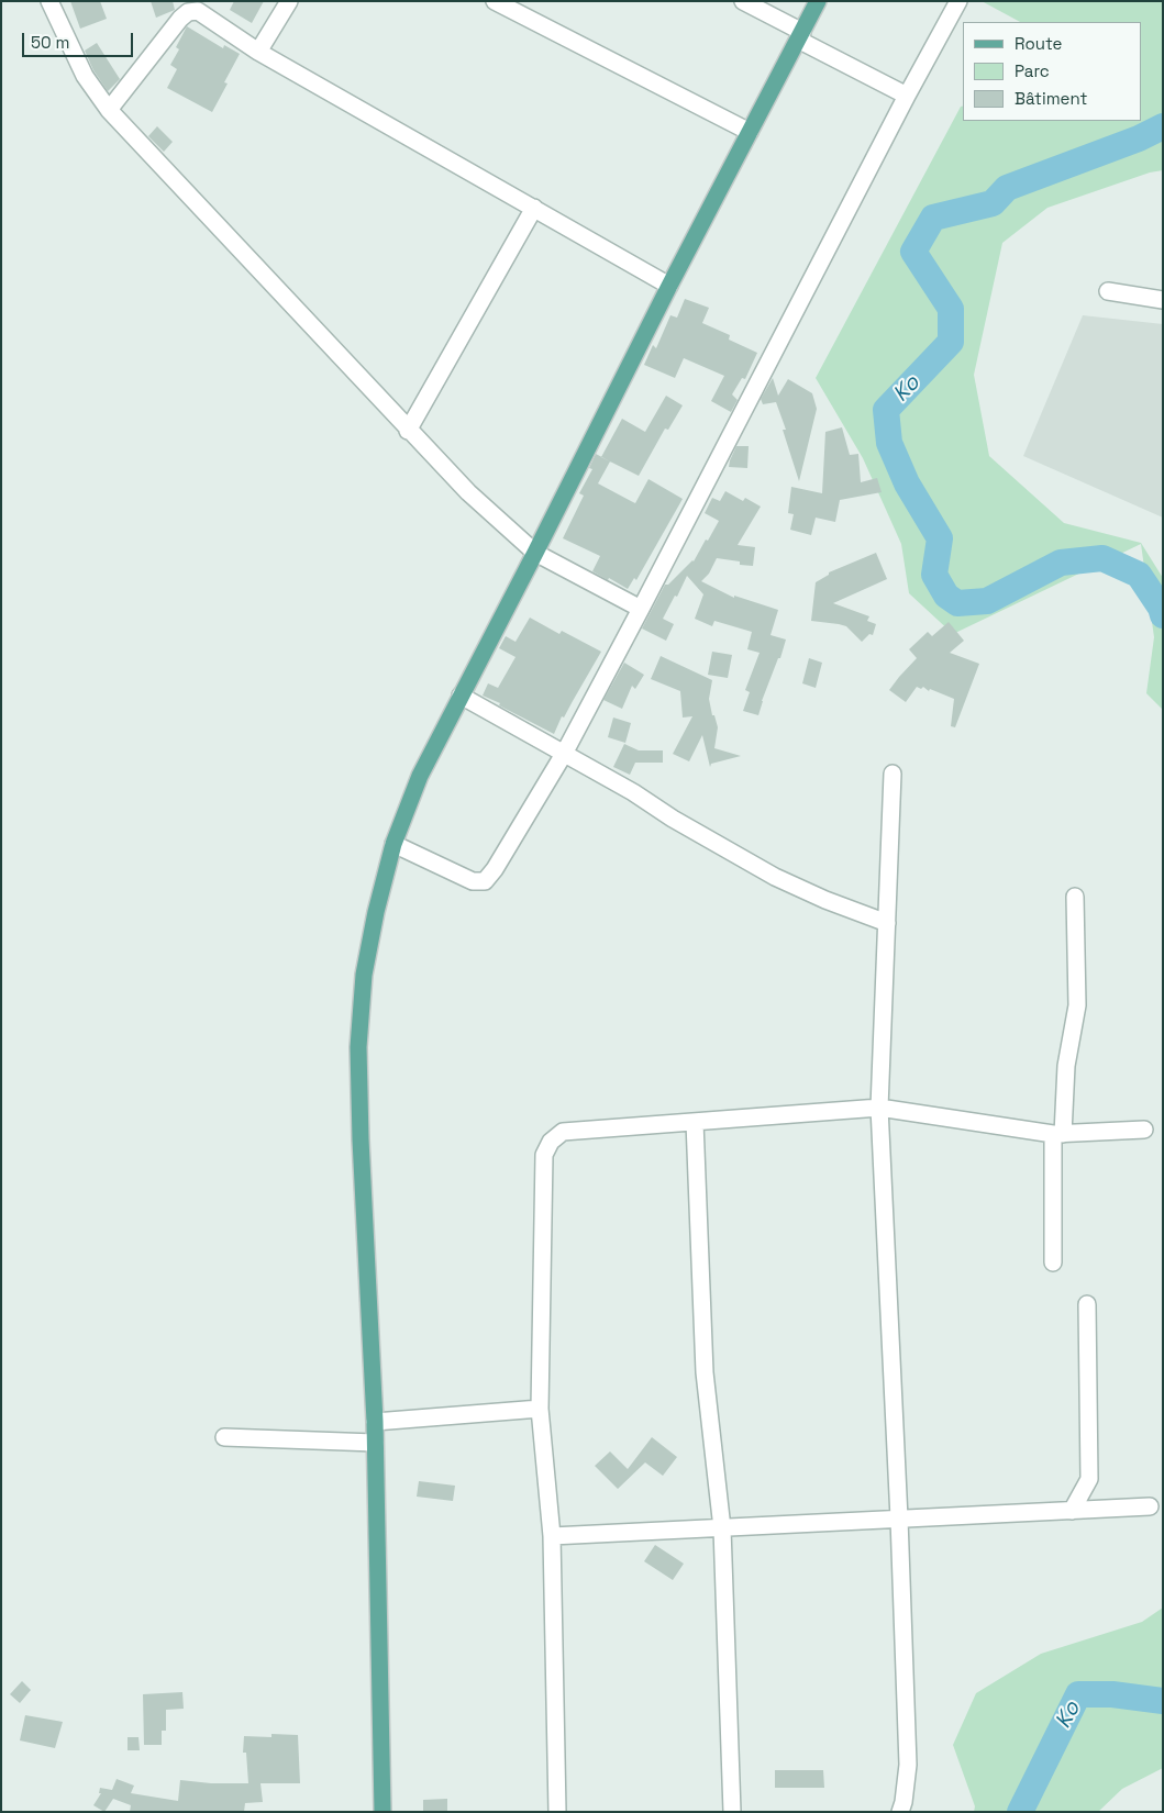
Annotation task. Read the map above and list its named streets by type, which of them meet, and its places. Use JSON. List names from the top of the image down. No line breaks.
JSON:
{"water":["Ko"],"legend":["Route","Parc","Bâtiment"],"scale_bar":"50 m"}
